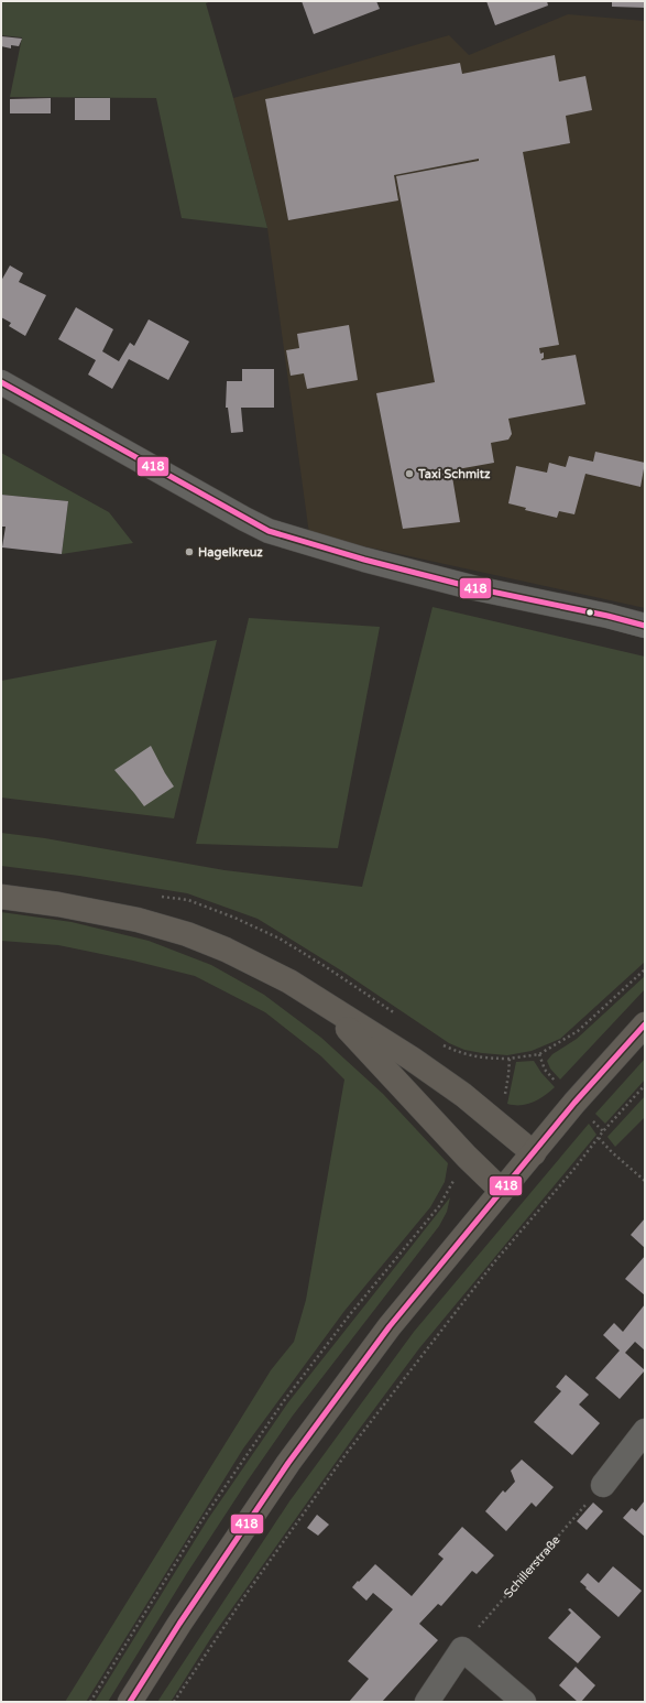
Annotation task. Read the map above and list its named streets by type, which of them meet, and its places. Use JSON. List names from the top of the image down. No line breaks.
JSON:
{"streets":{"path":["Schillerstraße"]},"places":["Taxi Schmitz","Hagelkreuz"],"lines":["transit line 418"]}
